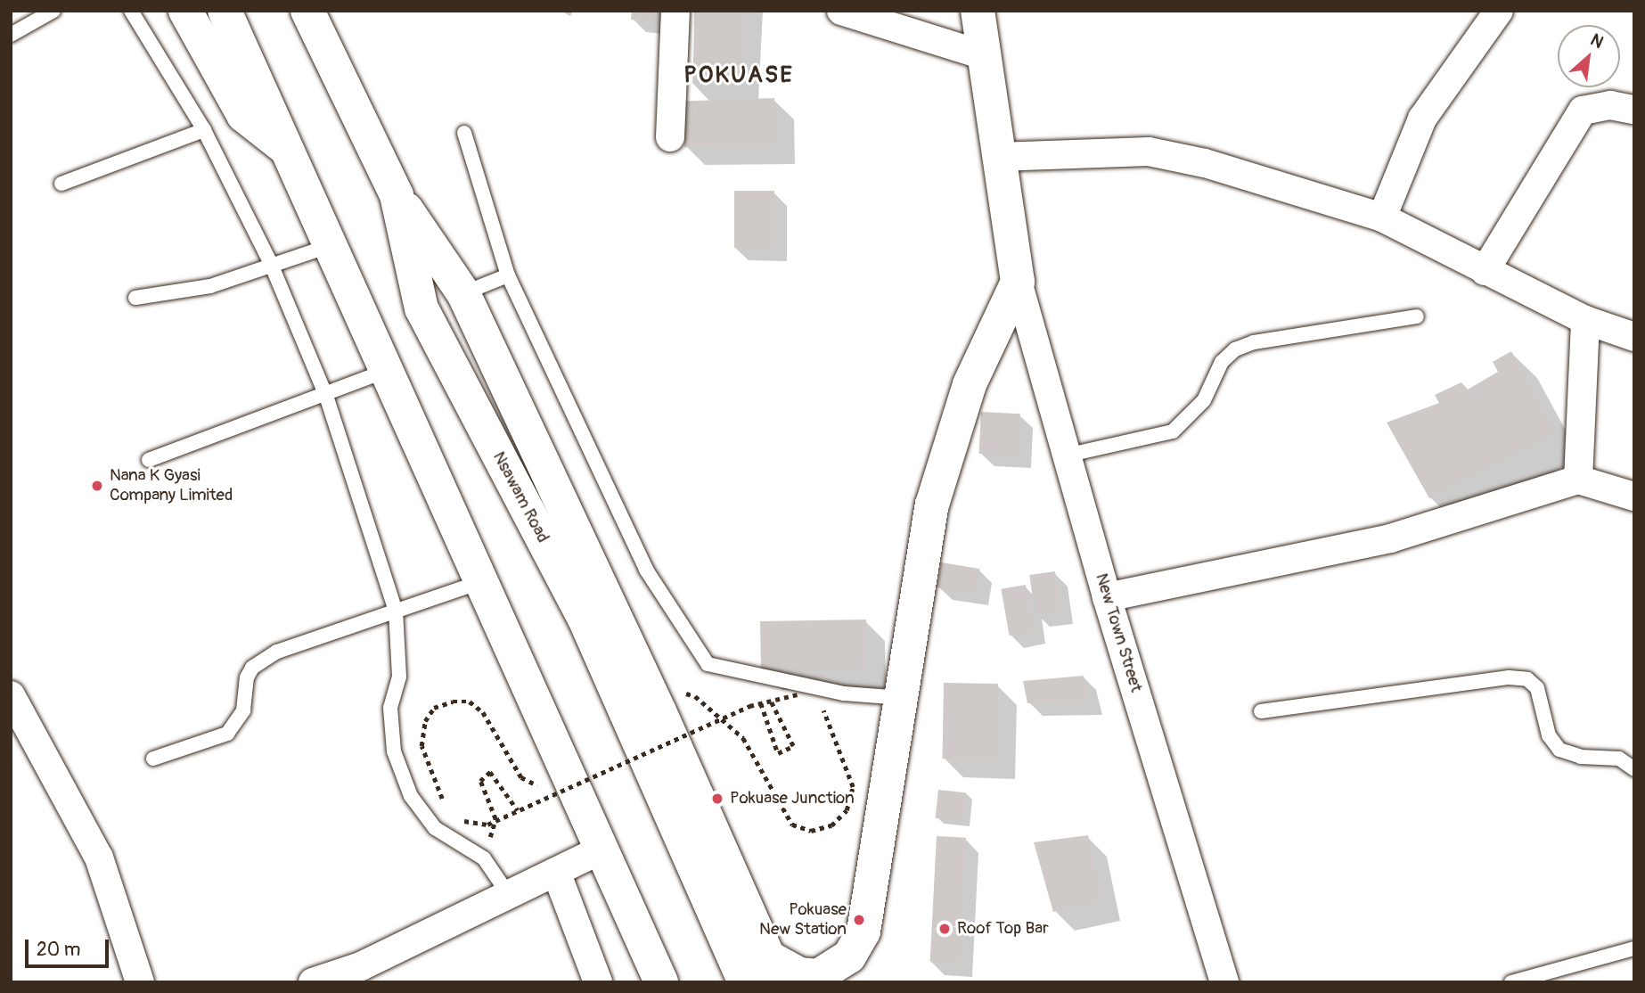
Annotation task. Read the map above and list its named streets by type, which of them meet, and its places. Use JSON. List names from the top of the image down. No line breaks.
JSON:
{"streets":{"main road":["Nsawam Road"],"street":["New Town Street"]},"districts":["POKUASE"],"places":["Nana K Gyasi Company Limited","Pokuase Junction","Pokuase New Station","Roof Top Bar"],"scale_bar":"20 m","north":"top right"}
